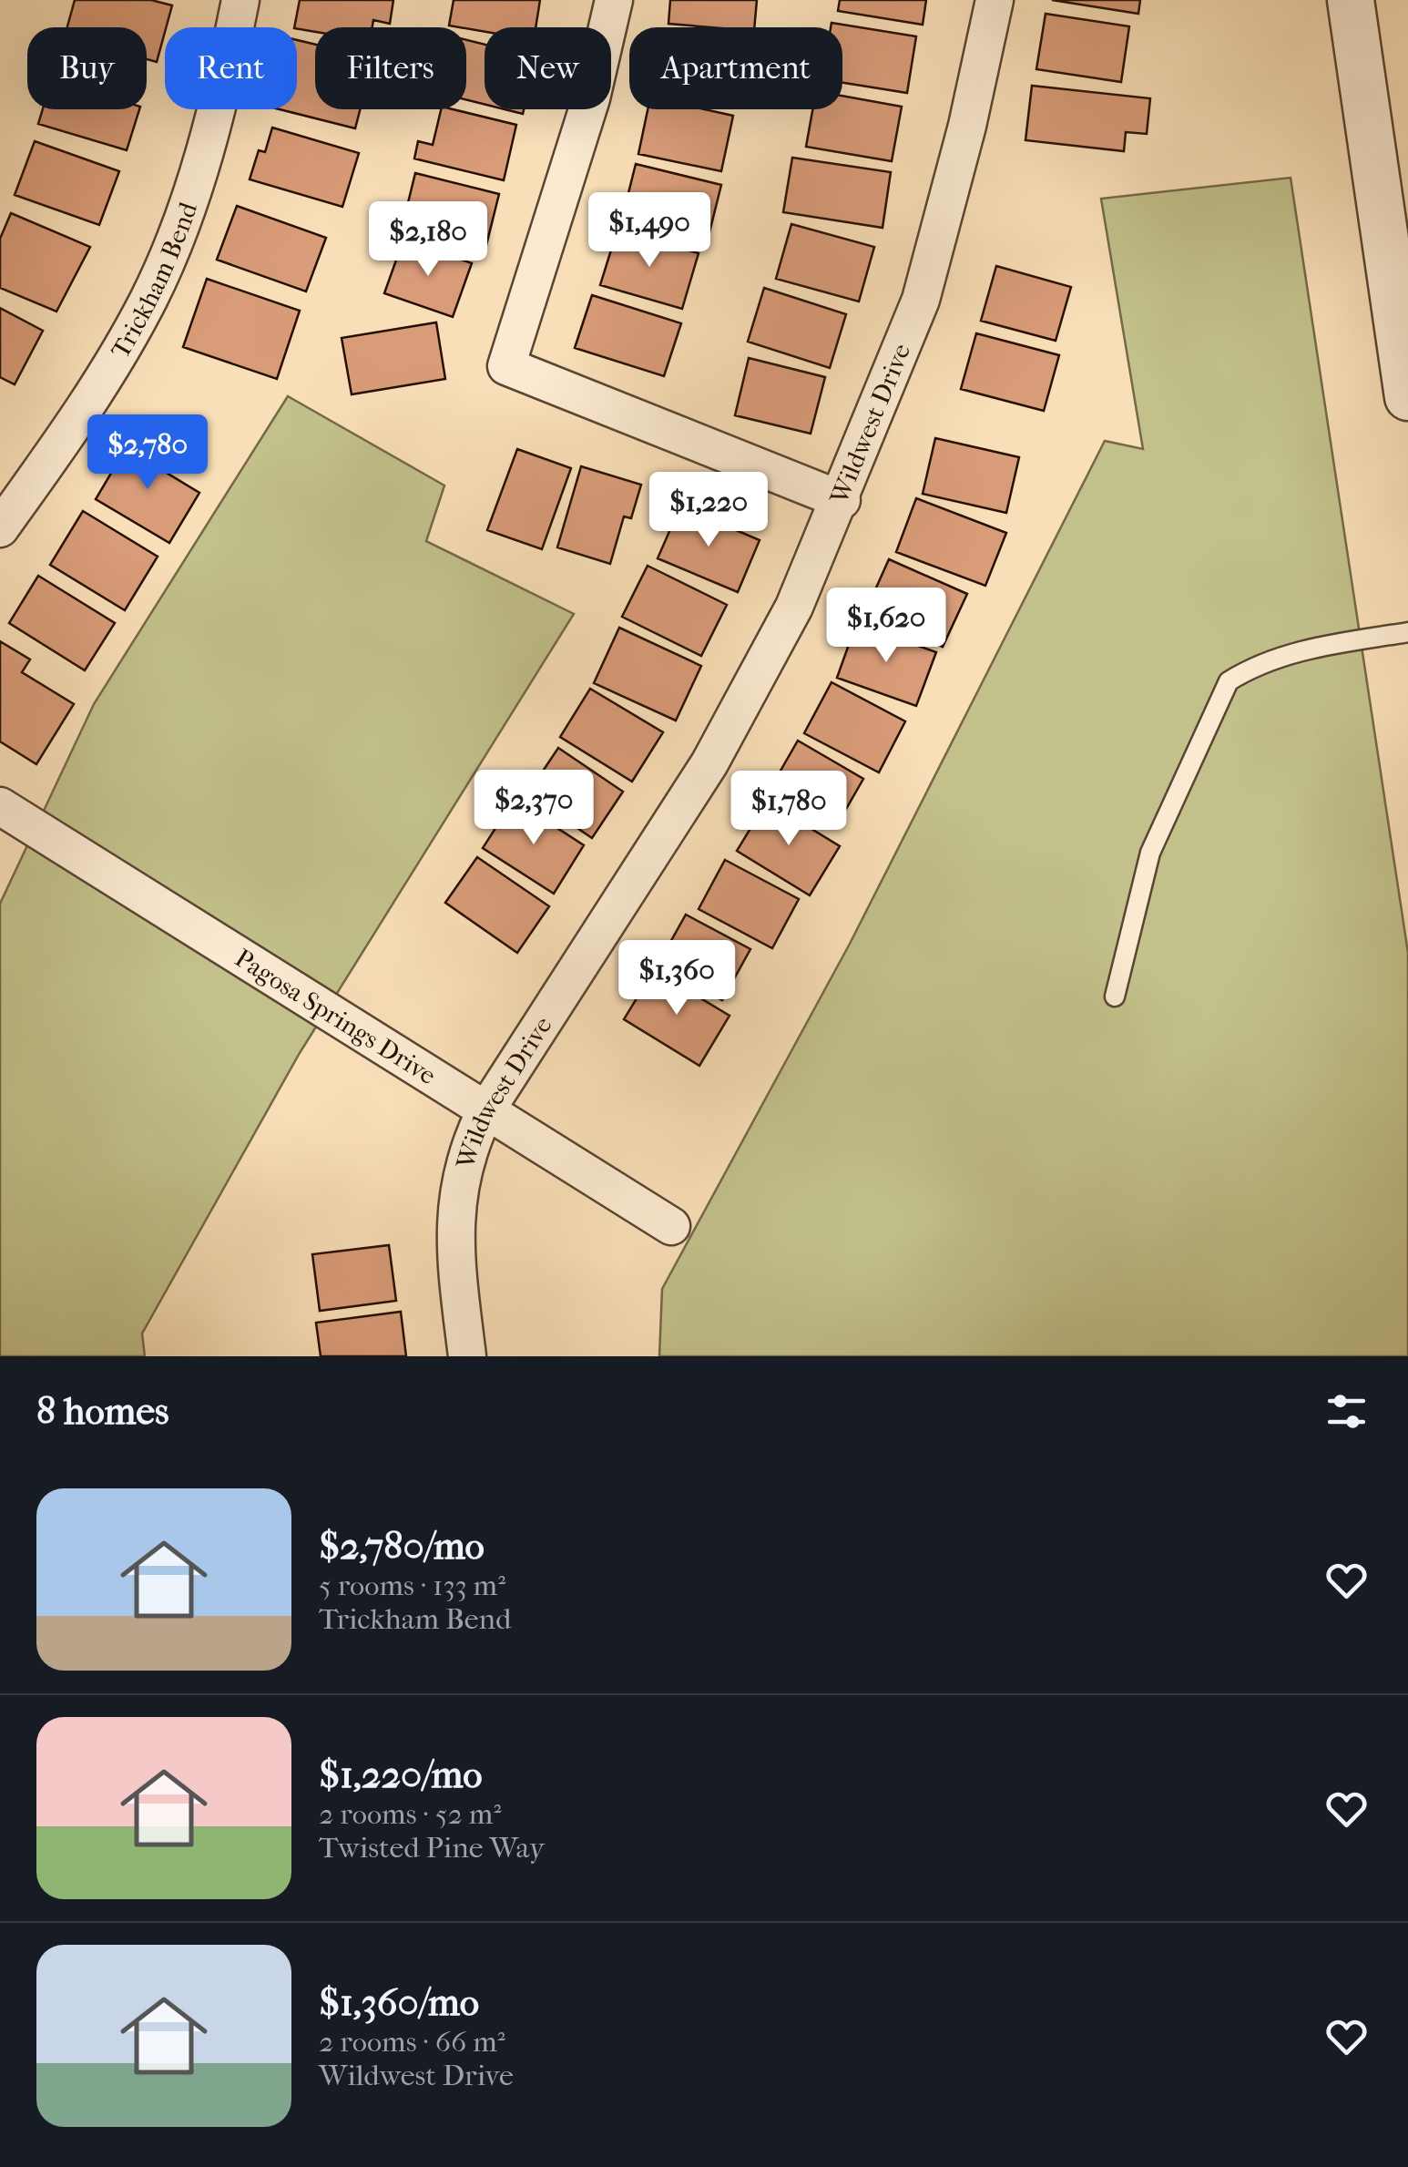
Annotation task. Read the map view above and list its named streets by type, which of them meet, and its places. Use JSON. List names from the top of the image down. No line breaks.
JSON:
{"streets":{"street":["Trickham Bend","Wildwest Drive","Pagosa Springs Drive"]},"crossings":[["Wildwest Drive","Pagosa Springs Drive"]],"page":{"chip":["Buy","Rent","Filters","New","Apartment"],"price":["$1,490","$2,180","$2,780","$1,220","$1,620","$2,370","$1,780","$1,360"],"heading":"8 homes","list":[{"name":"$2,780/mo","note":"5 rooms · 133 m² · Trickham Bend"},{"name":"$1,220/mo","note":"2 rooms · 52 m² · Twisted Pine Way"},{"name":"$1,360/mo","note":"2 rooms · 66 m² · Wildwest Drive"}]}}
